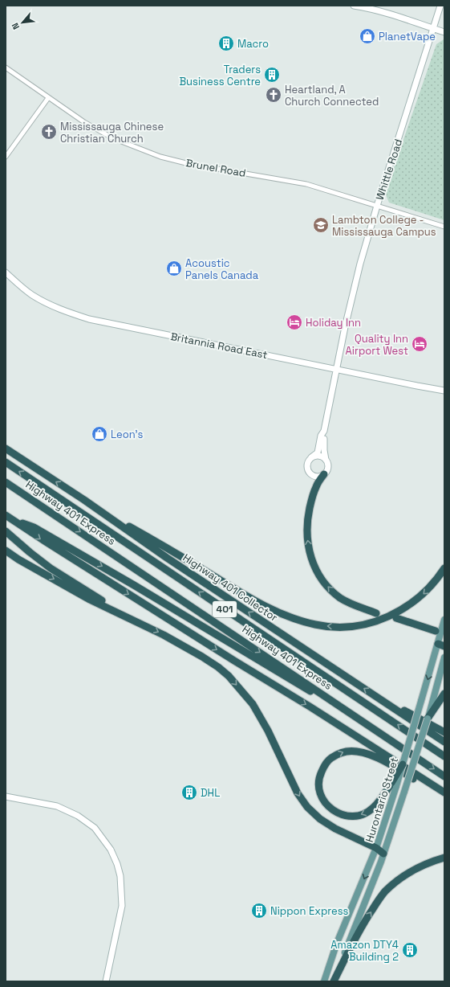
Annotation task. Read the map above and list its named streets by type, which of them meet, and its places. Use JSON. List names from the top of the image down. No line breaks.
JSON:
{"streets":{"highway":["Highway 401 Express","Highway 401 Collector","401"],"main road":["Hurontario Street"],"street":["Brunel Road","Whittle Road","Britannia Road East"]},"crossings":[["Brunel Road","Whittle Road"],["Whittle Road","Britannia Road East"]],"places":{"shop":["PlanetVape","Acoustic Panels Canada","Leon's"],"building":["Macro","Traders Business Centre","DHL","Nippon Express","Amazon DTY4 Building 2"],"church":["Heartland, A Church Connected","Mississauga Chinese Christian Church"],"school or university":["Lambton College - Mississauga Campus"],"hotel":["Holiday Inn","Quality Inn Airport West"]},"north":"bottom left"}
